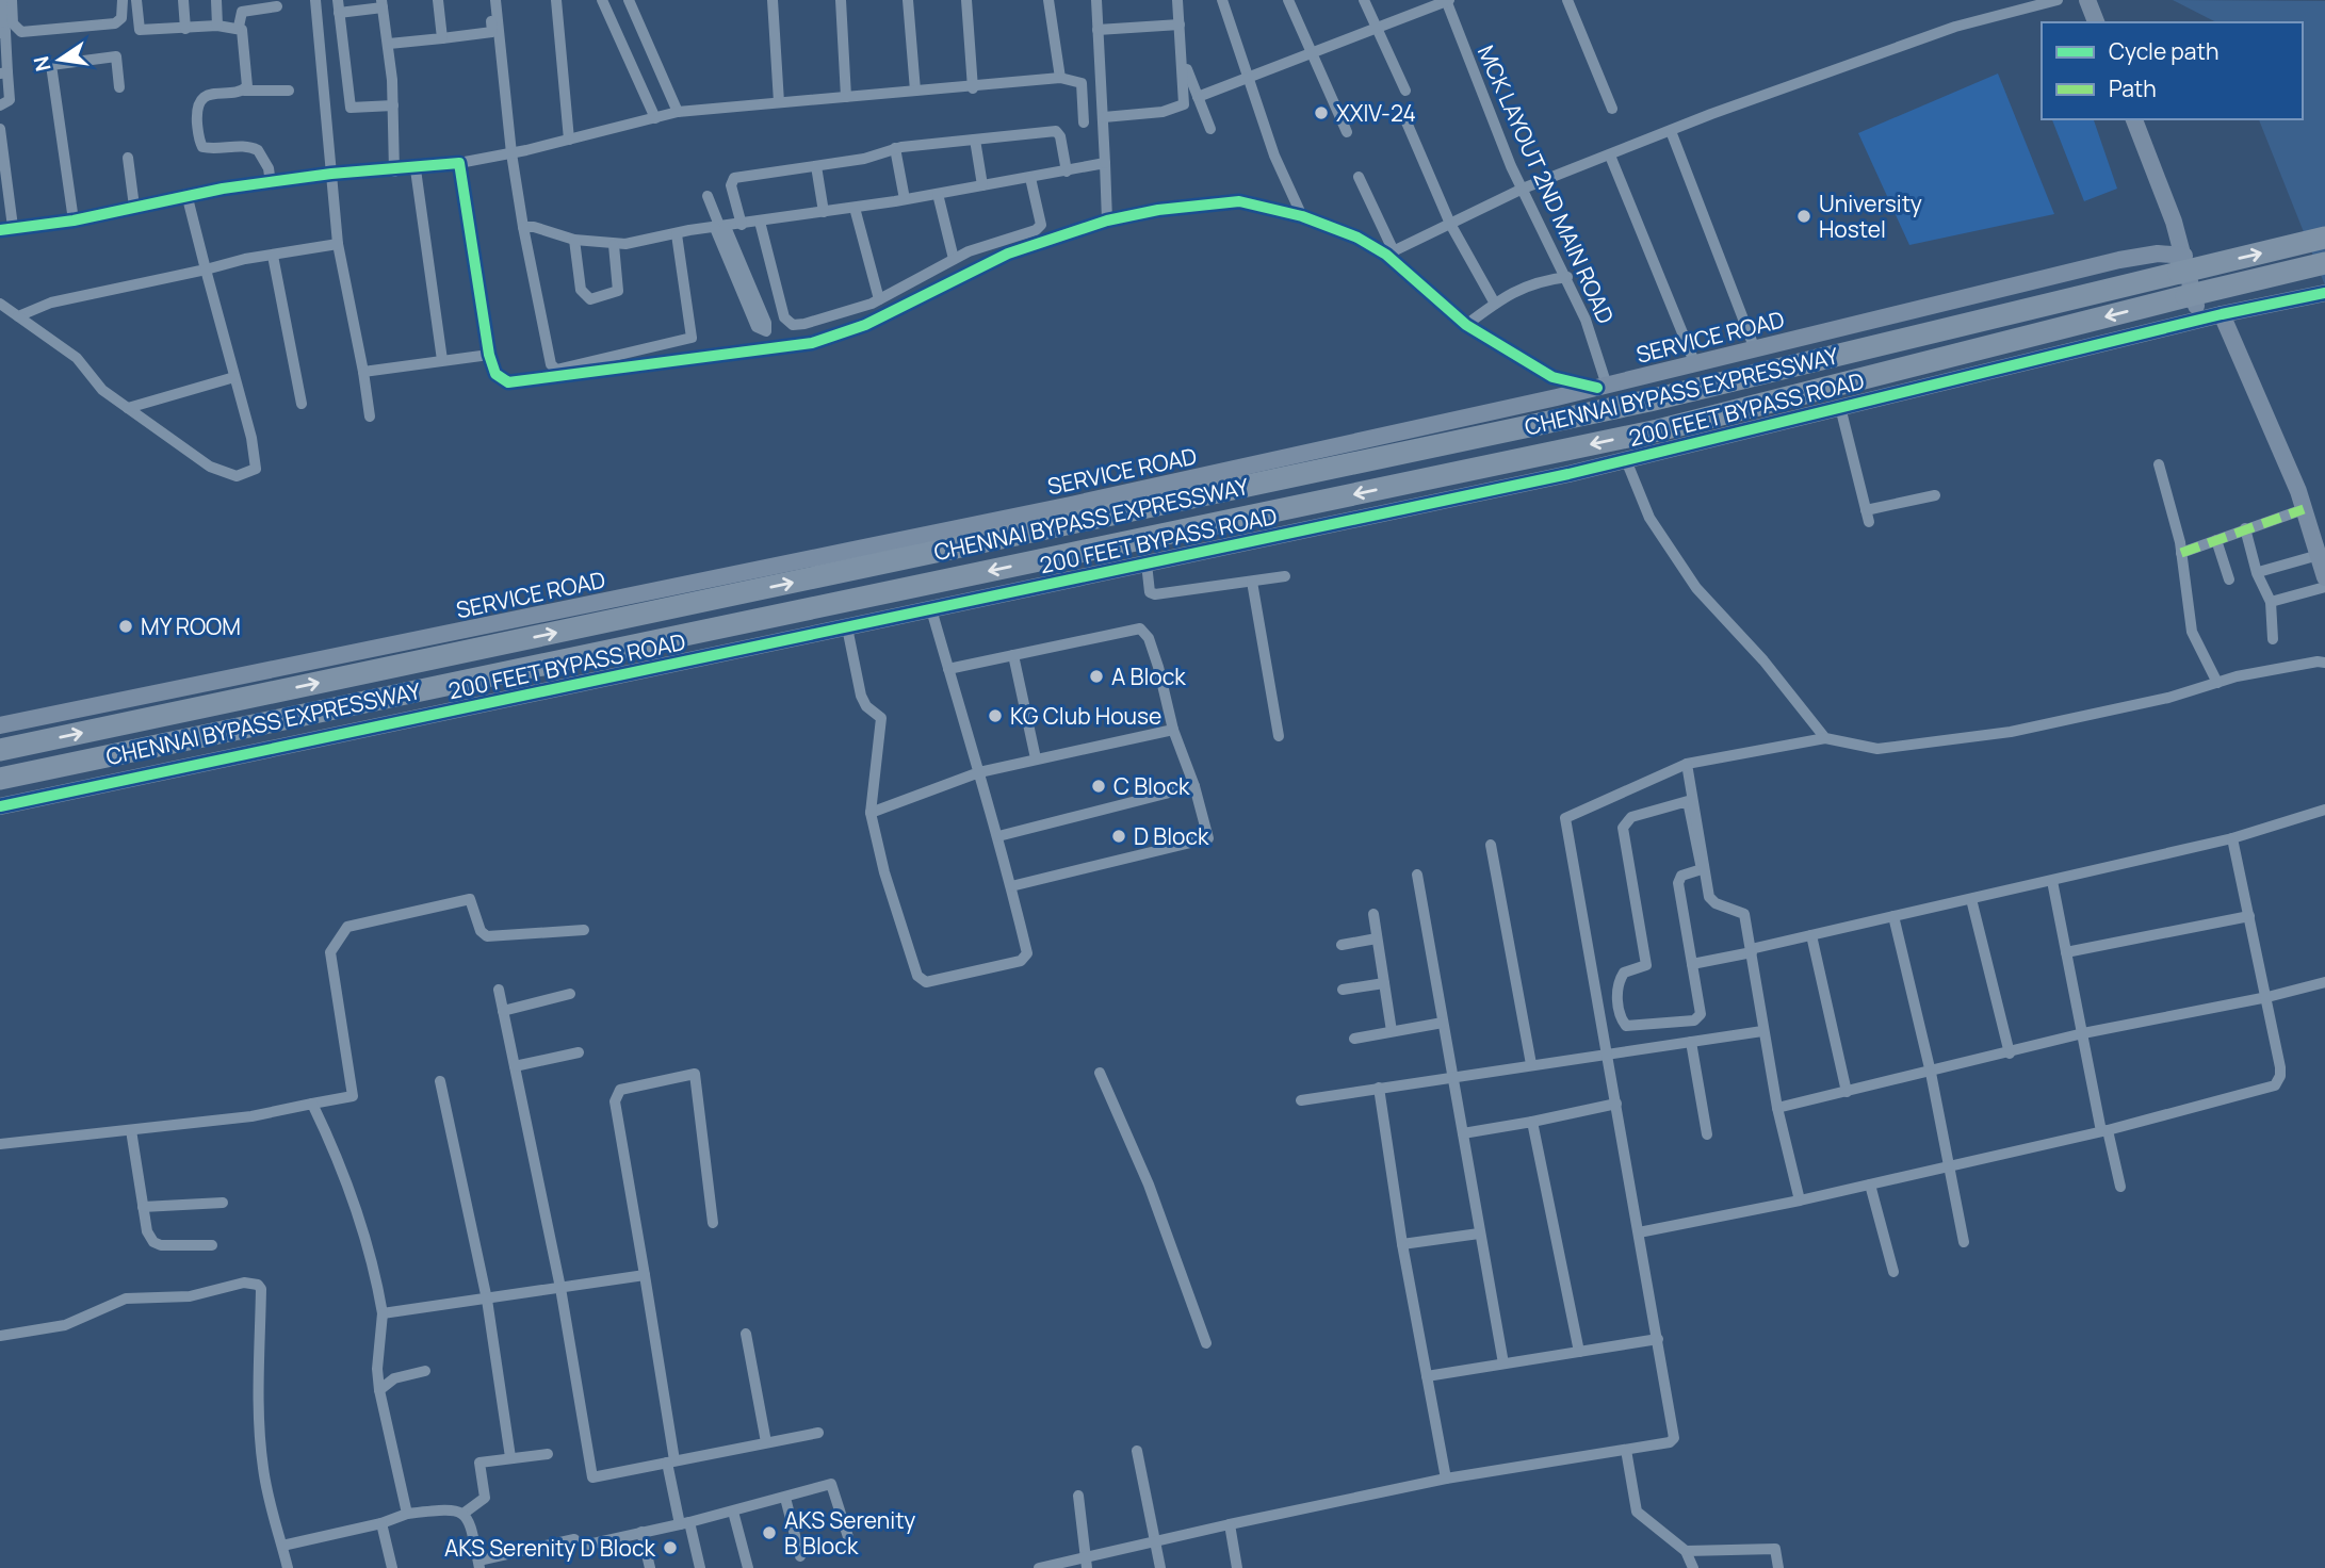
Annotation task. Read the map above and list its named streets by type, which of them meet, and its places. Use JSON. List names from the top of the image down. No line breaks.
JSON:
{"streets":{"highway":["CHENNAI BYPASS EXPRESSWAY"],"street":["MCK LAYOUT 2ND MAIN ROAD","SERVICE ROAD","200 FEET BYPASS ROAD"]},"crossings":[["MCK LAYOUT 2ND MAIN ROAD","SERVICE ROAD"],["SERVICE ROAD","CHENNAI BYPASS EXPRESSWAY"]],"places":["XXIV-24","University Hostel","MY ROOM","A Block","KG Club House","C Block","D Block","AKS Serenity B Block","AKS Serenity D Block"],"legend":["Cycle path","Path"],"north":"left"}
